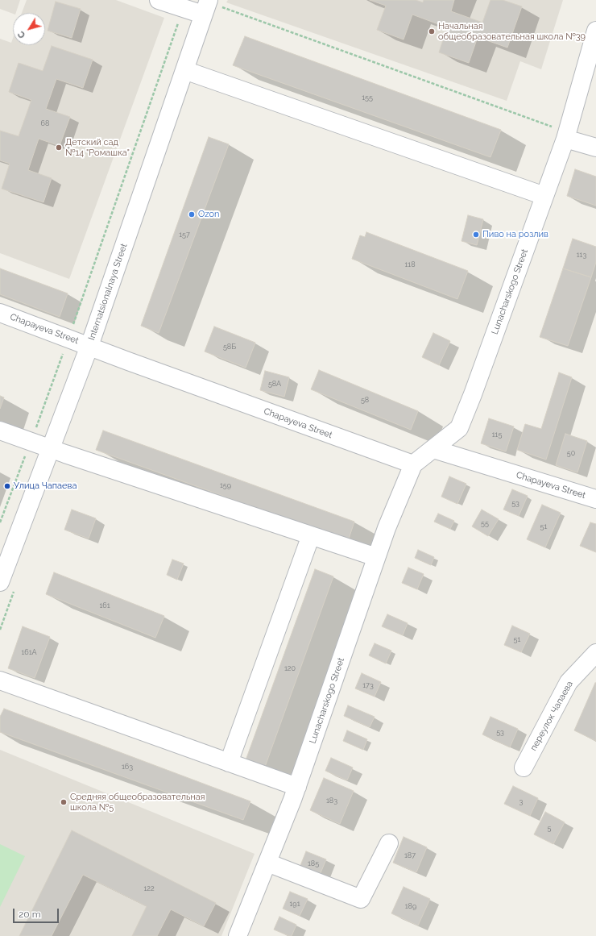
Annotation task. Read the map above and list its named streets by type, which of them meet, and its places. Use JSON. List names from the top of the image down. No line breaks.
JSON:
{"streets":{"street":["Internatsionalnaya Street","Lunacharskogo Street","Chapayeva Street","переулок Чапаева"]},"crossings":[["Internatsionalnaya Street","Chapayeva Street"],["Lunacharskogo Street","Chapayeva Street"]],"places":["Начальная общеобразовательная школа №39","Детский сад №14 \"Ромашка\"","Ozon","Пиво на розлив","Улица Чапаева","Средняя общеобразовательная школа №5"],"house_numbers":["155","68","157","113","118","58Б","58А","58","115","50","159","53","55","51","161","51","161А","120","173","53","163","183","3","5","187","185","122","191","189"],"scale_bar":"20 m","north":"bottom left"}
